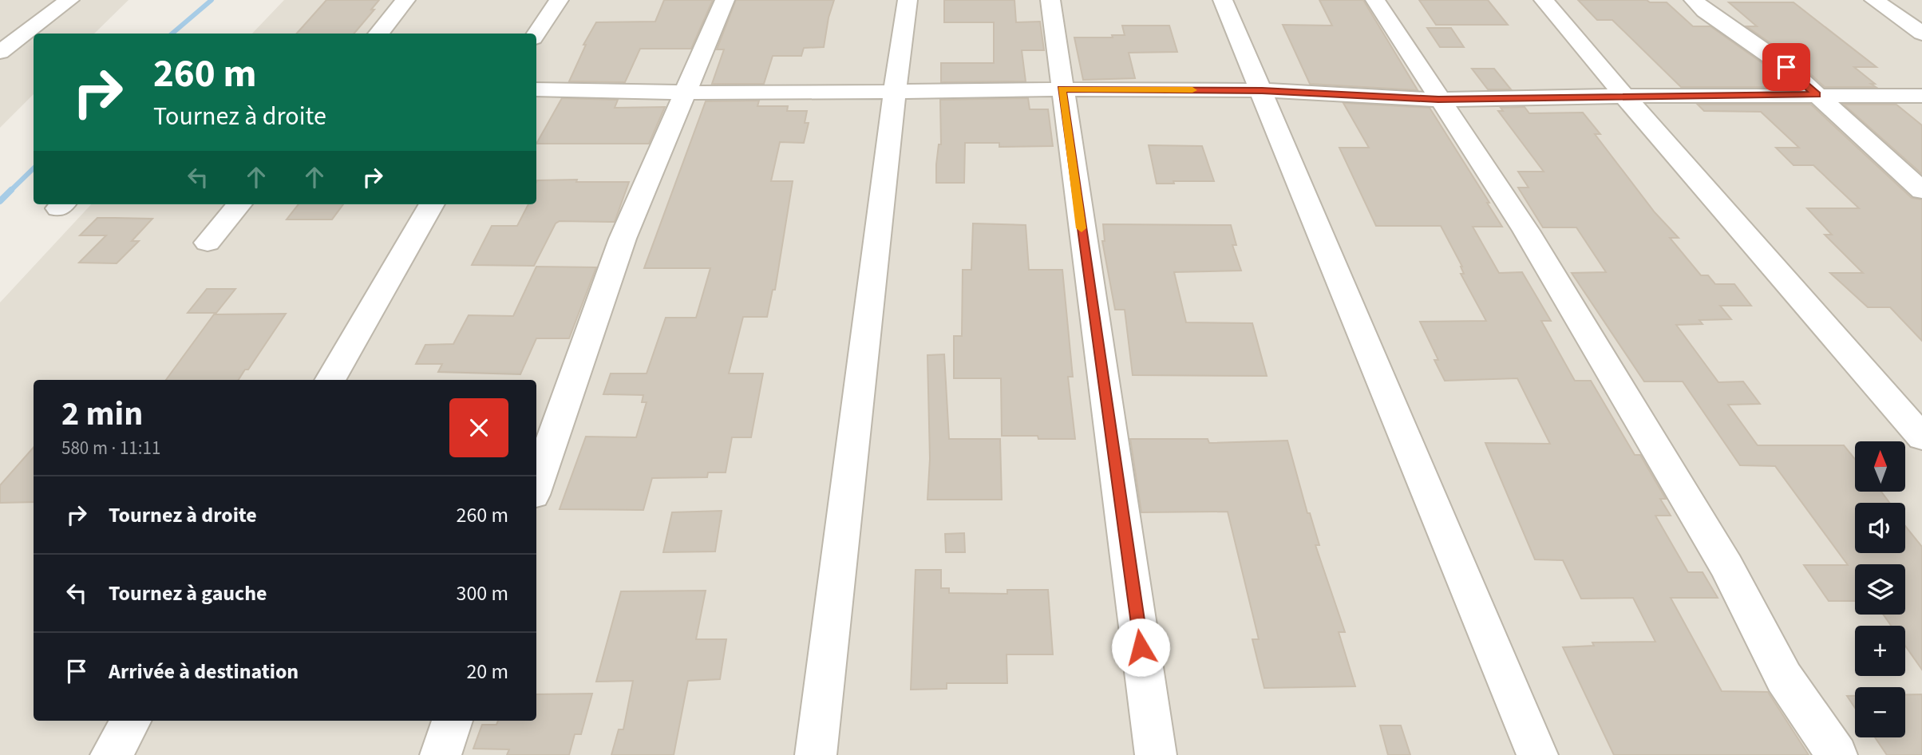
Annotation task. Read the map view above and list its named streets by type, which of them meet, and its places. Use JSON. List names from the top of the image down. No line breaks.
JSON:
{"north":"top","page":{"turn":["260 m","Tournez à droite"],"heading":["2 min","580 m · 11:11"],"map_buttons":["+","−"],"list":[{"name":"Tournez à droite","value":"260 m"},{"name":"Tournez à gauche","value":"300 m"},{"name":"Arrivée à destination","value":"20 m"}]}}
